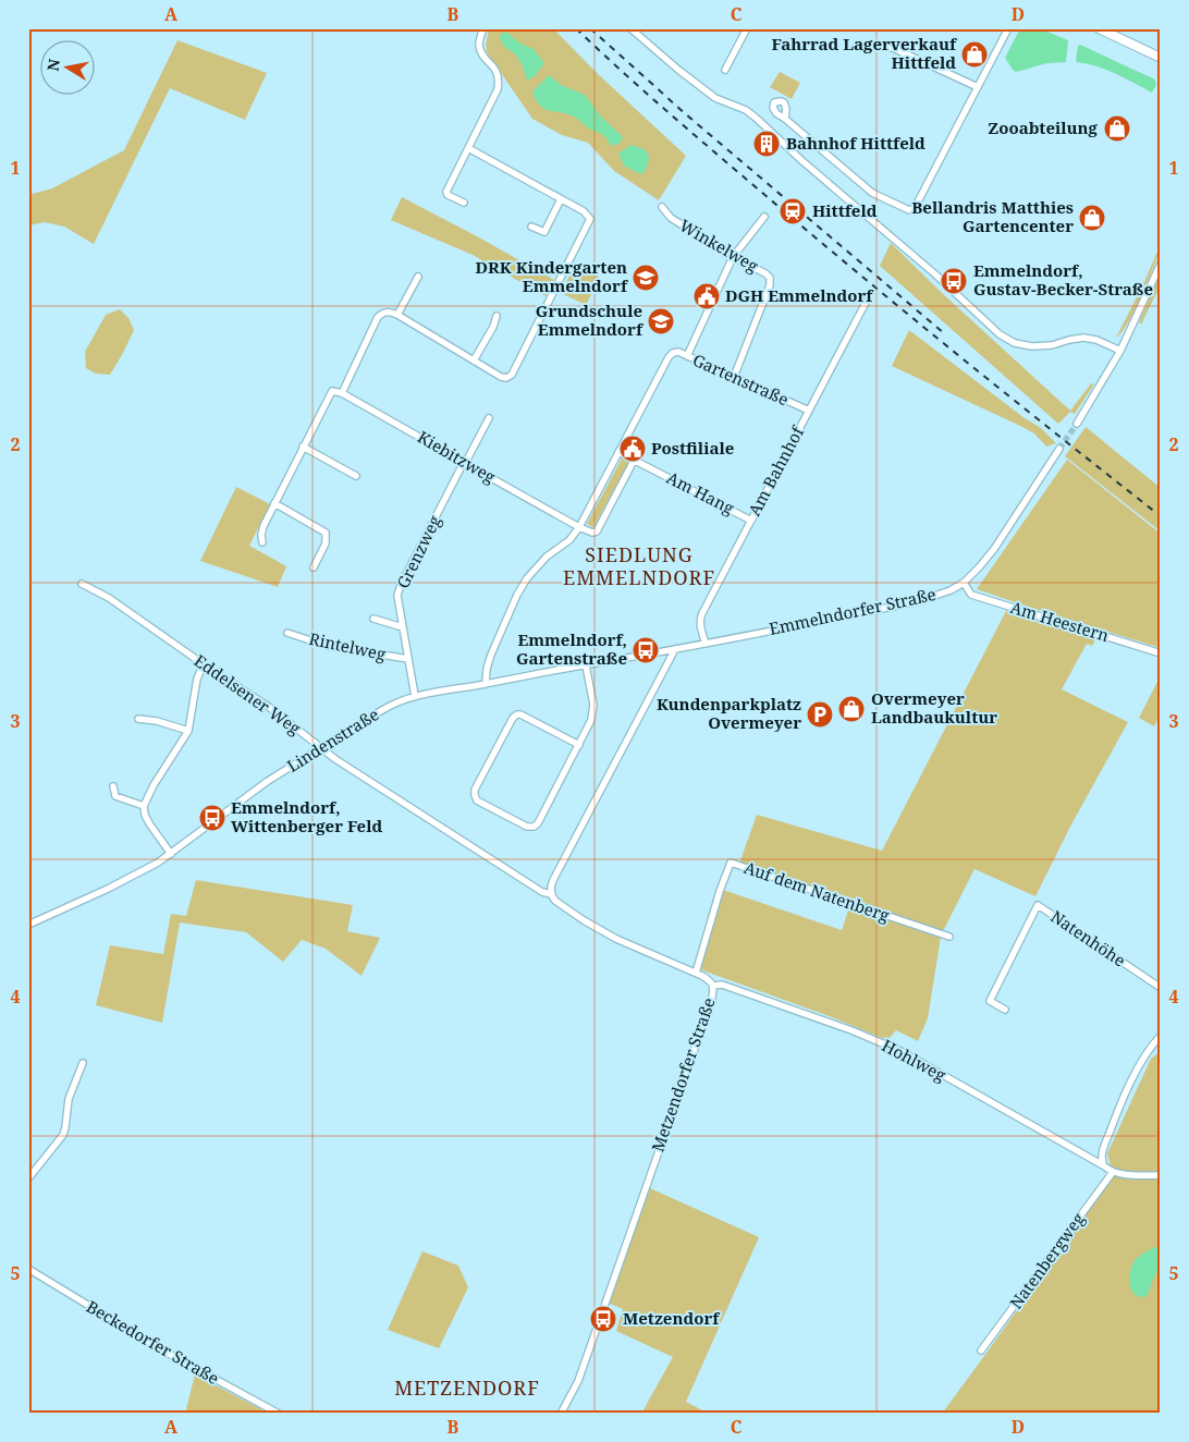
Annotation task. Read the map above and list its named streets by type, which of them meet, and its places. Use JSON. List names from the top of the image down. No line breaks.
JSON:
{"streets":{"street":["Winkelweg","Gartenstraße","Kiebitzweg","Am Bahnhof","Am Hang","Grenzweg","Emmelndorfer Straße","Am Heestern","Rintelweg","Eddelsener Weg","Lindenstraße","Auf dem Natenberg","Natenhöhe","Hohlweg","Metzendorfer Straße","Natenbergweg","Beckedorfer Straße"]},"crossings":[["Winkelweg","Gartenstraße"],["Gartenstraße","Kiebitzweg"],["Gartenstraße","Am Bahnhof"],["Gartenstraße","Am Hang"],["Gartenstraße","Lindenstraße"],["Kiebitzweg","Grenzweg"],["Am Bahnhof","Am Hang"],["Am Bahnhof","Emmelndorfer Straße"],["Grenzweg","Rintelweg"],["Grenzweg","Lindenstraße"],["Emmelndorfer Straße","Am Heestern"],["Emmelndorfer Straße","Lindenstraße"],["Eddelsener Weg","Lindenstraße"],["Eddelsener Weg","Metzendorfer Straße"],["Auf dem Natenberg","Metzendorfer Straße"],["Hohlweg","Metzendorfer Straße"],["Hohlweg","Natenbergweg"]],"districts":["SIEDLUNG EMMELNDORF","METZENDORF"],"places":{"shop":["Fahrrad Lagerverkauf Hittfeld","Zooabteilung","Bellandris Matthies Gartencenter","Overmeyer Landbaukultur"],"building":["Bahnhof Hittfeld"],"station":["Hittfeld"],"school or university":["DRK Kindergarten Emmelndorf","Grundschule Emmelndorf"],"bus stop":["Emmelndorf, Gustav-Becker-Straße","Emmelndorf, Gartenstraße","Emmelndorf, Wittenberger Feld","Metzendorf"],"public building":["DGH Emmelndorf","Postfiliale"],"parking":["Kundenparkplatz Overmeyer"]},"north":"left","grid":{"columns":["A","B","C","D"],"rows":["1","2","3","4","5"]}}
